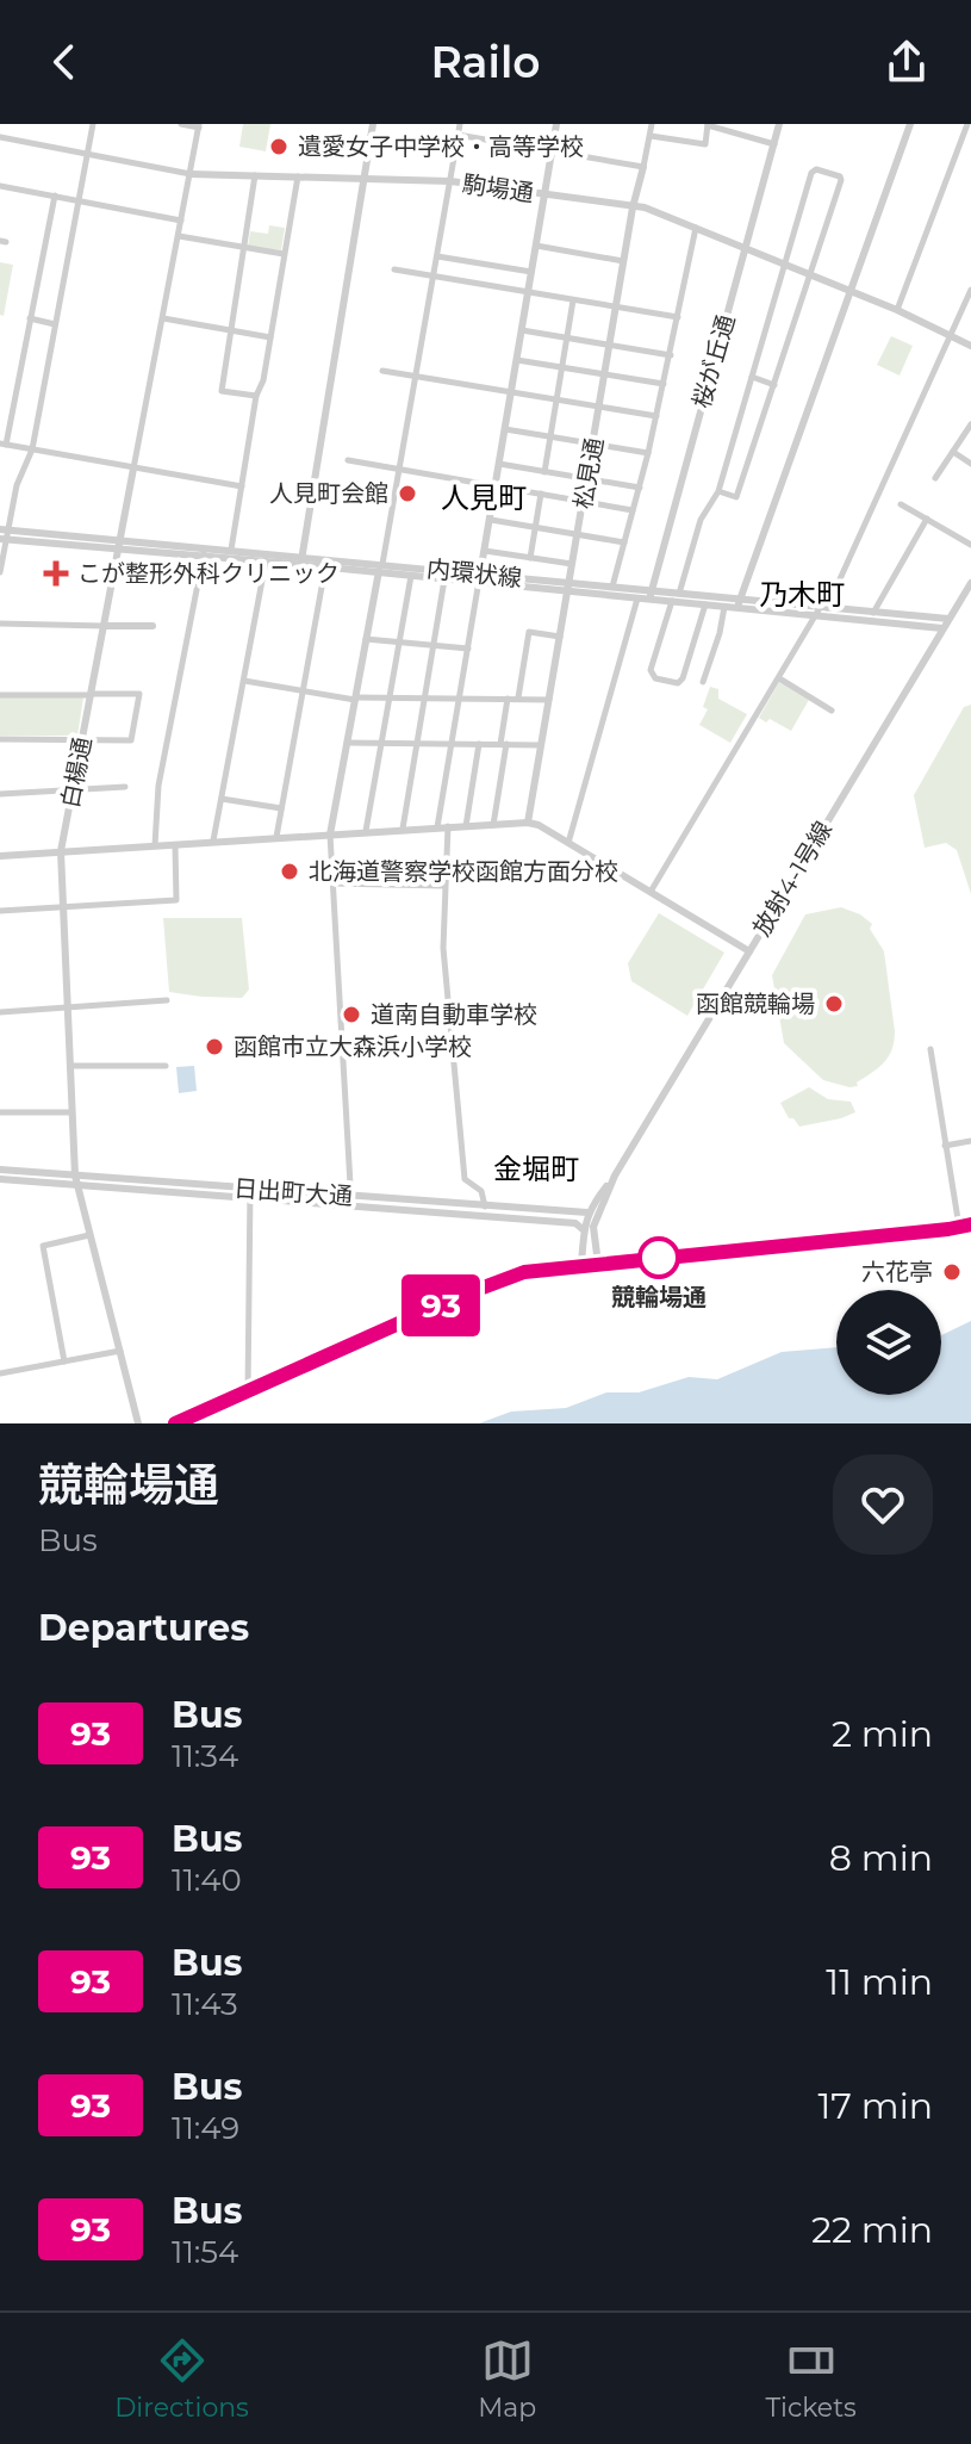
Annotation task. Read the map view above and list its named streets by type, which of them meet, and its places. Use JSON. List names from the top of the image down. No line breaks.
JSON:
{"streets":{"street":["駒場通","桜が丘通","松見通","内環状線","白楊通","放射4-1号線","日出町大通"]},"crossings":[["駒場通","桜が丘通"],["駒場通","松見通"],["駒場通","白楊通"],["桜が丘通","内環状線"],["松見通","内環状線"],["内環状線","白楊通"],["内環状線","放射4-1号線"],["白楊通","日出町大通"],["放射4-1号線","日出町大通"]],"districts":["人見町","乃木町","金堀町"],"places":{"other":["遺愛女子中学校・高等学校","人見町会館","北海道警察学校函館方面分校","函館競輪場","道南自動車学校","函館市立大森浜小学校","競輪場通","六花亭"],"health":["こが整形外科クリニック"]},"lines":["bus line 93"],"page":{"header":"Railo","on_map":"93","heading":[["競輪場通","Bus"],"Departures"],"list":[{"mark":"93","name":"Bus","note":"11:34","value":"2 min"},{"mark":"93","name":"Bus","note":"11:40","value":"8 min"},{"mark":"93","name":"Bus","note":"11:43","value":"11 min"},{"mark":"93","name":"Bus","note":"11:49","value":"17 min"},{"mark":"93","name":"Bus","note":"11:54","value":"22 min"}],"tabs":["Directions","Map","Tickets"]}}
